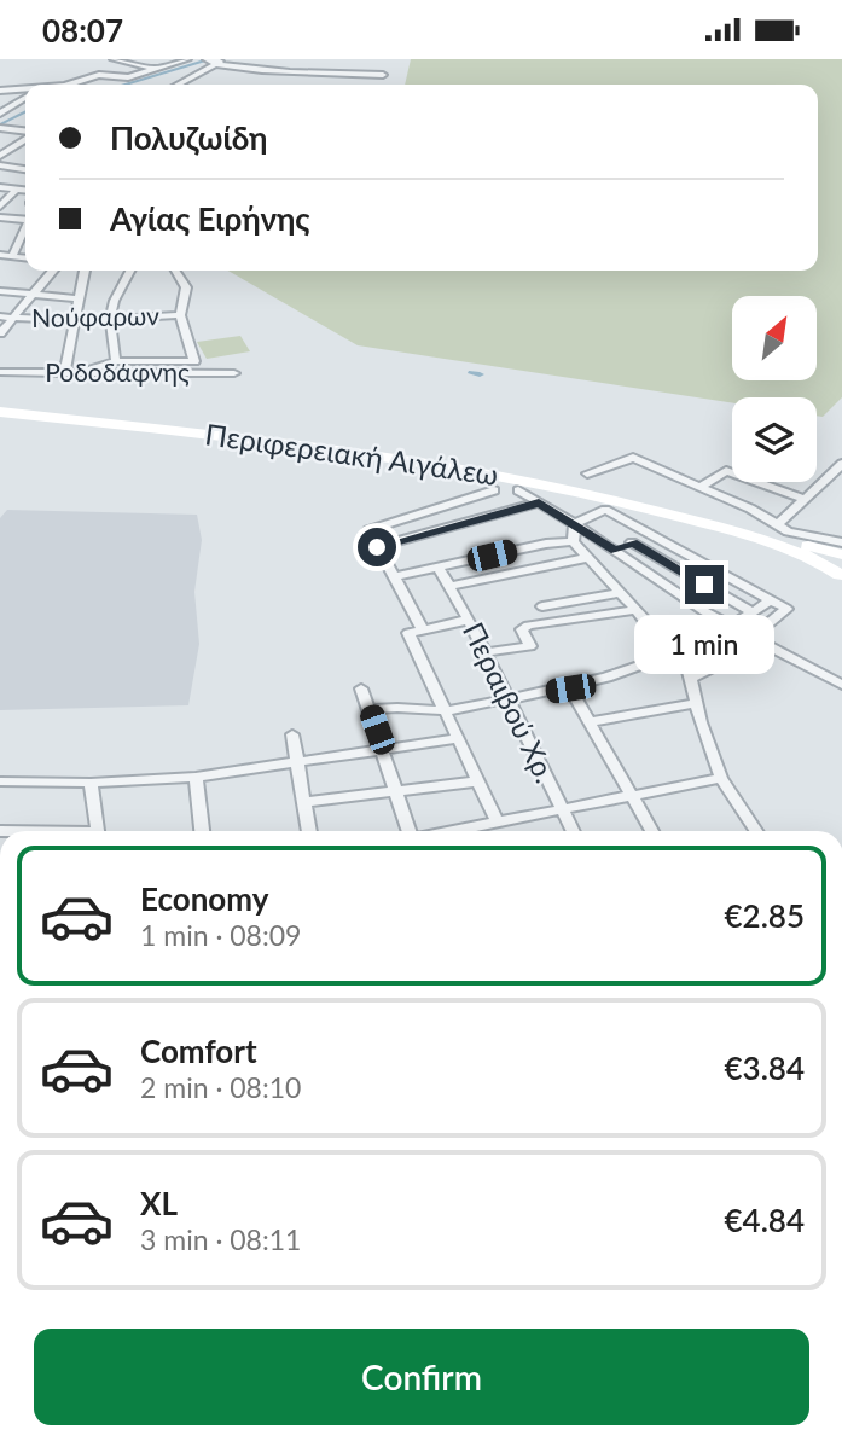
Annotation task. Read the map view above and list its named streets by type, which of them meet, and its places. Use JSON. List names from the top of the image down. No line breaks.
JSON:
{"streets":{"main road":["Περιφερειακή Αιγάλεω"],"street":["Νούφαρων","Ροδοδάφνης","Περαιβού Χρ."]},"north":"top right","page":{"status":"08:07","banner":["Πολυζωίδη","Αγίας Ειρήνης"],"bubble":"1 min","list":[{"name":"Economy","note":"1 min · 08:09","value":"€2.85"},{"name":"Comfort","note":"2 min · 08:10","value":"€3.84"},{"name":"XL","note":"3 min · 08:11","value":"€4.84"}],"buttons":"Confirm"}}
